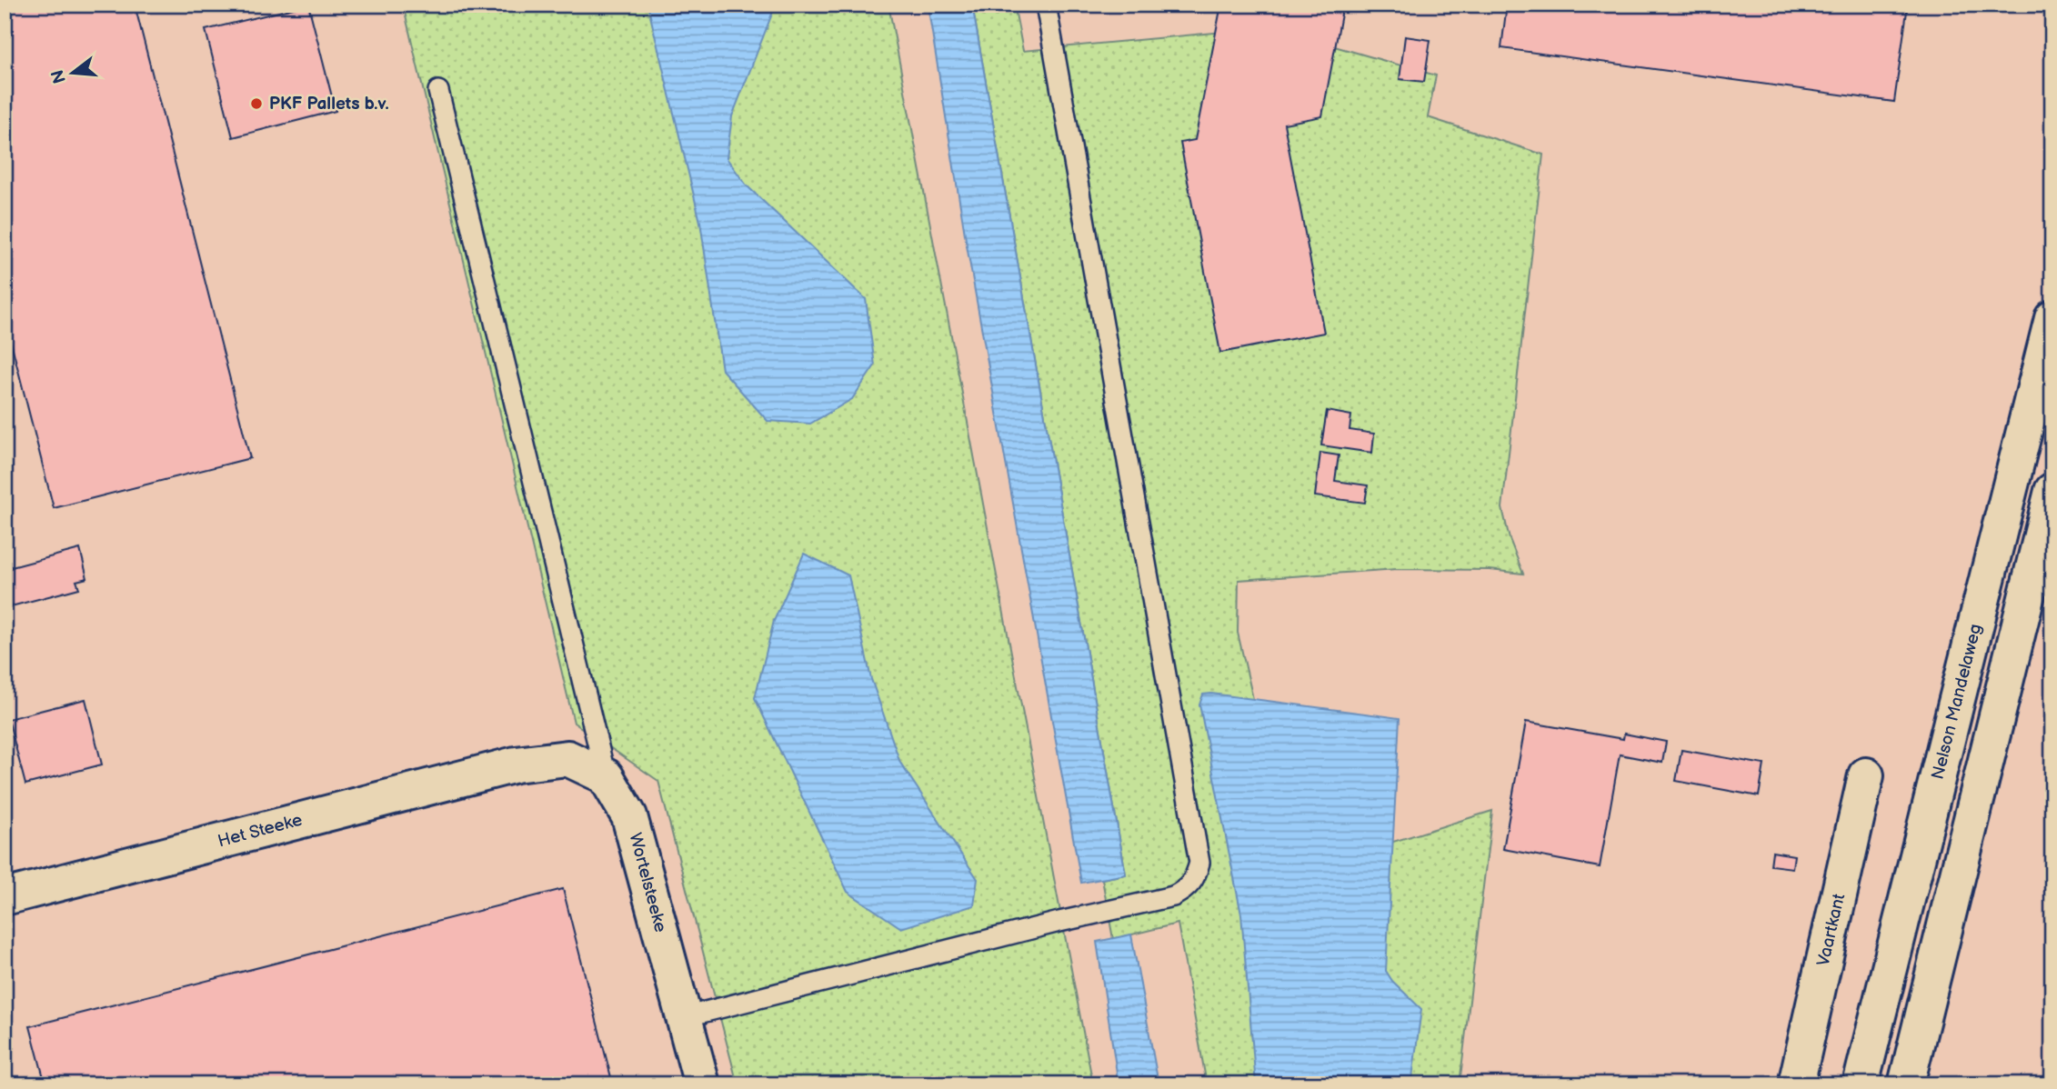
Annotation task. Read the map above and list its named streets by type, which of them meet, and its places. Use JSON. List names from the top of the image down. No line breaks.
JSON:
{"streets":{"street":["Nelson Mandelaweg","Het Steeke","Wortelsteeke","Vaartkant"]},"crossings":[["Het Steeke","Wortelsteeke"]],"places":["PKF Pallets b.v."],"north":"left"}
